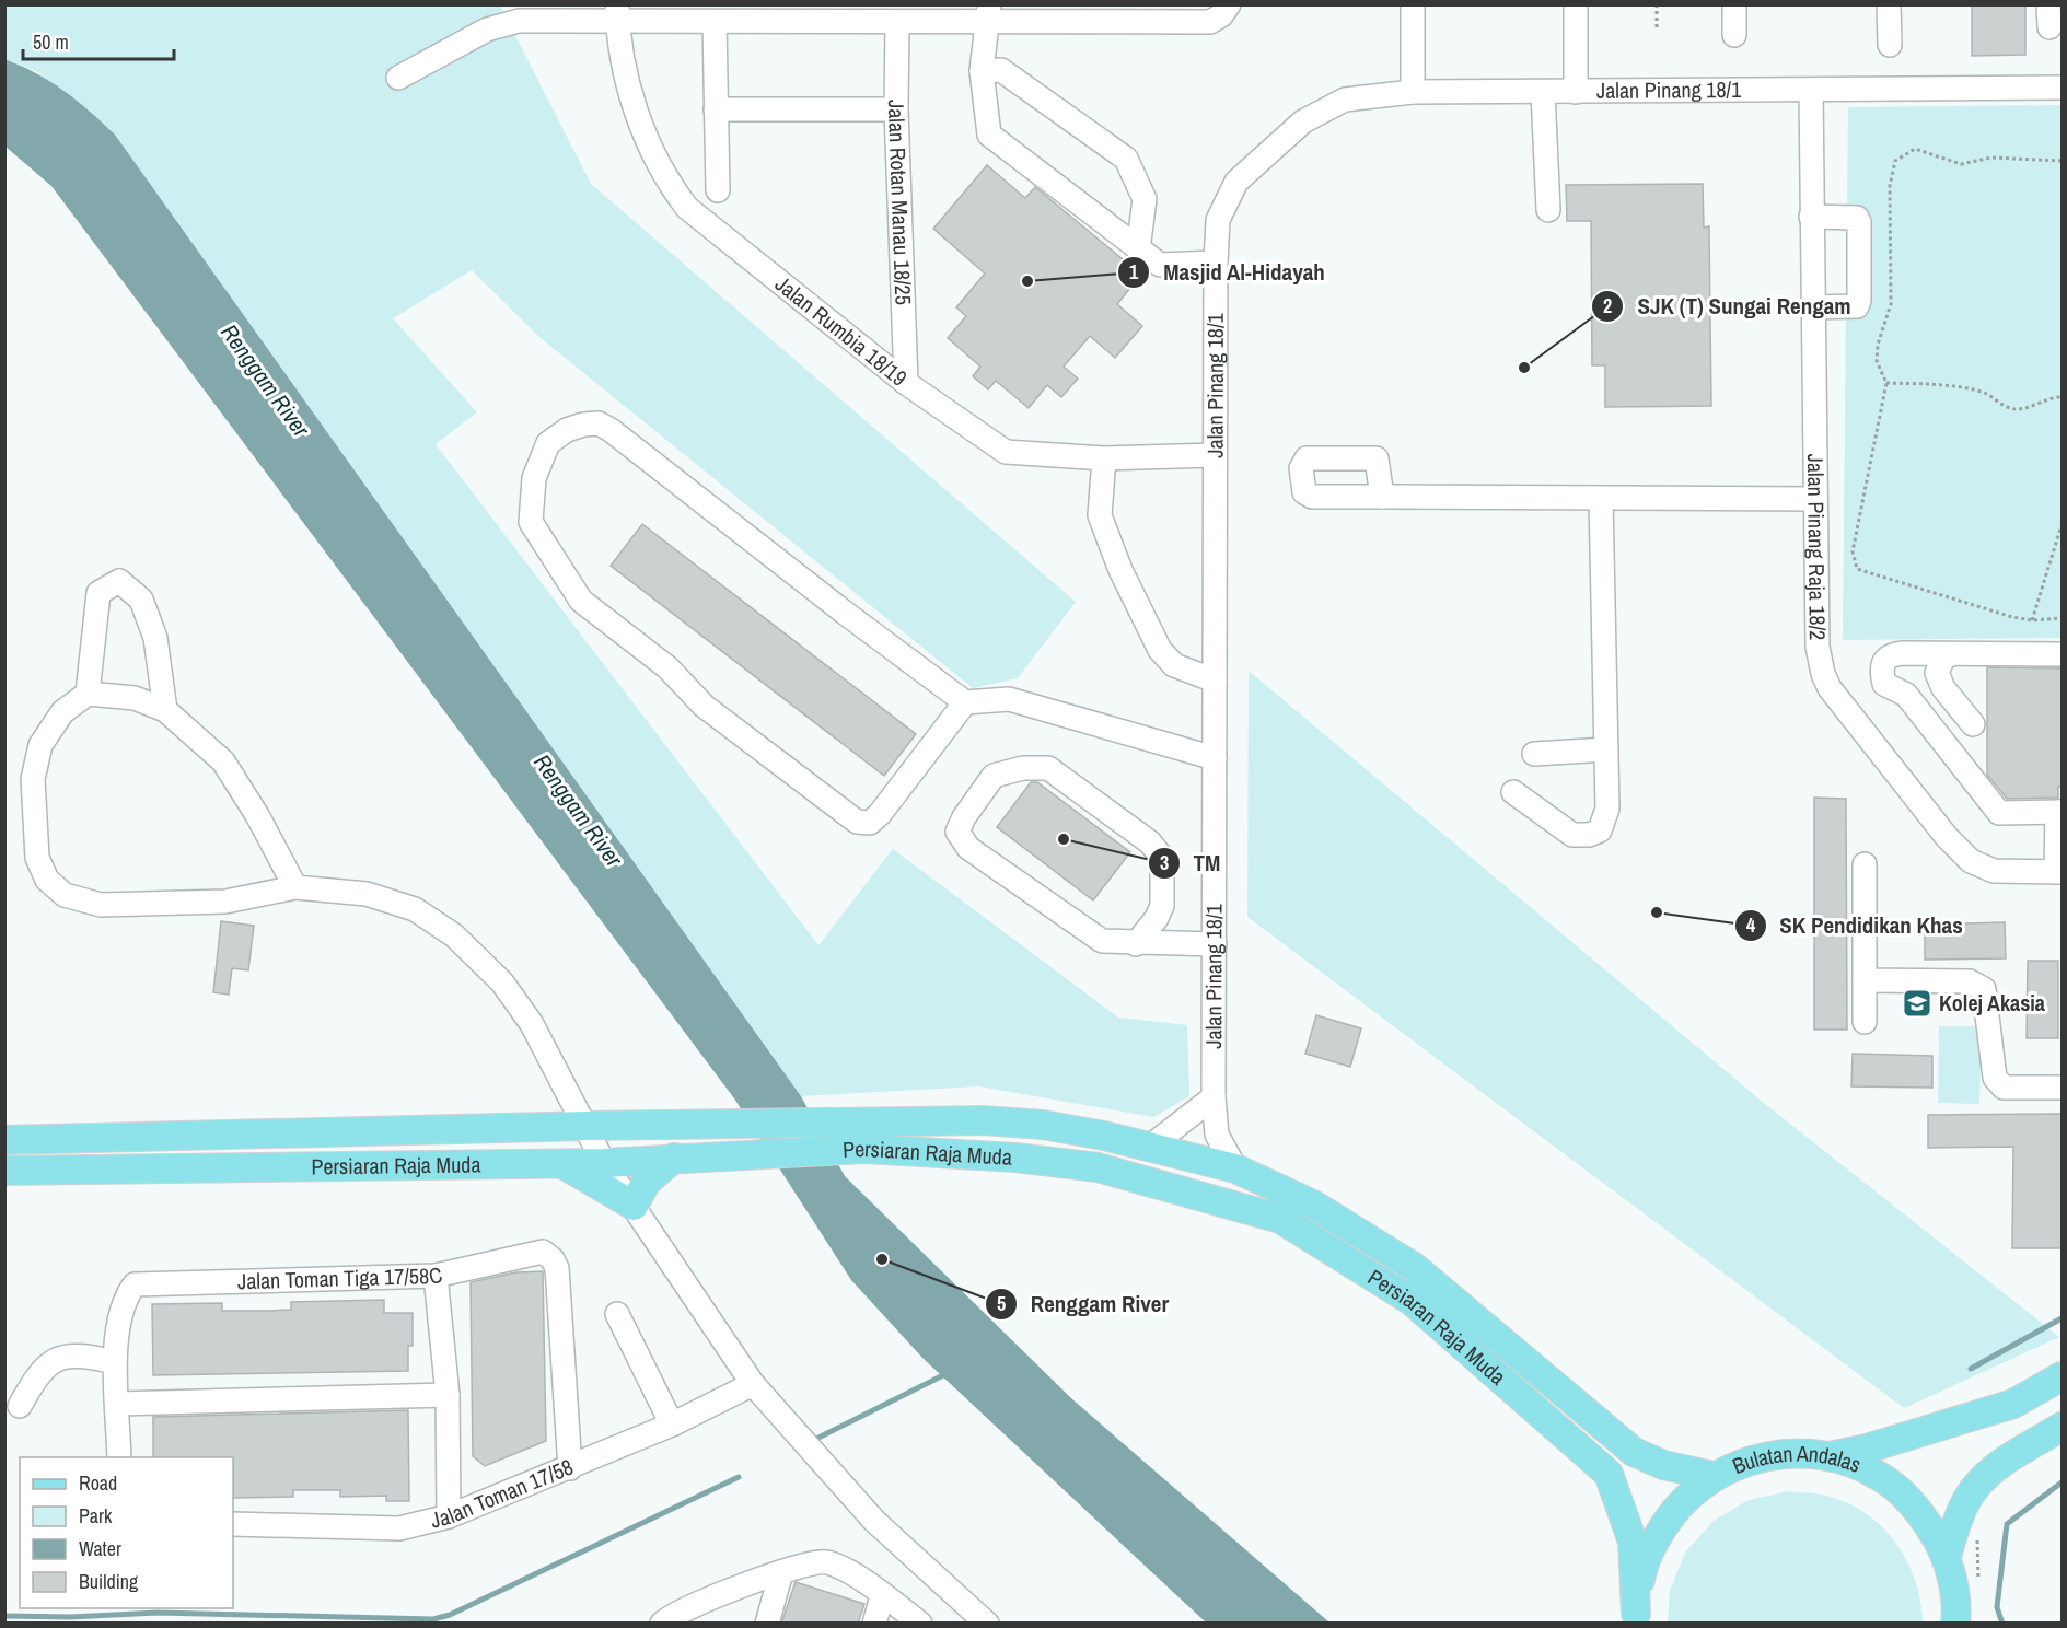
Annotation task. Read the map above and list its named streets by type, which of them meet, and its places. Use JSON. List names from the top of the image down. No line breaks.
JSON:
{"streets":{"main road":["Persiaran Raja Muda","Bulatan Andalas"],"street":["Jalan Pinang 18/1","Jalan Rotan Manau 18/25","Jalan Rumbia 18/19","Jalan Pinang Raja 18/2","Jalan Toman Tiga 17/58C","Jalan Toman 17/58"]},"crossings":[["Jalan Pinang 18/1","Jalan Rumbia 18/19"],["Jalan Pinang 18/1","Jalan Pinang Raja 18/2"],["Jalan Pinang 18/1","Persiaran Raja Muda"],["Jalan Rotan Manau 18/25","Jalan Rumbia 18/19"],["Persiaran Raja Muda","Bulatan Andalas"],["Jalan Toman Tiga 17/58C","Jalan Toman 17/58"]],"water":["Renggam River"],"places":{"other":["Masjid Al-Hidayah","SJK (T) Sungai Rengam","TM","SK Pendidikan Khas","Renggam River"],"school or university":["Kolej Akasia"]},"legend":["Road","Park","Water","Building"],"scale_bar":"50 m"}
